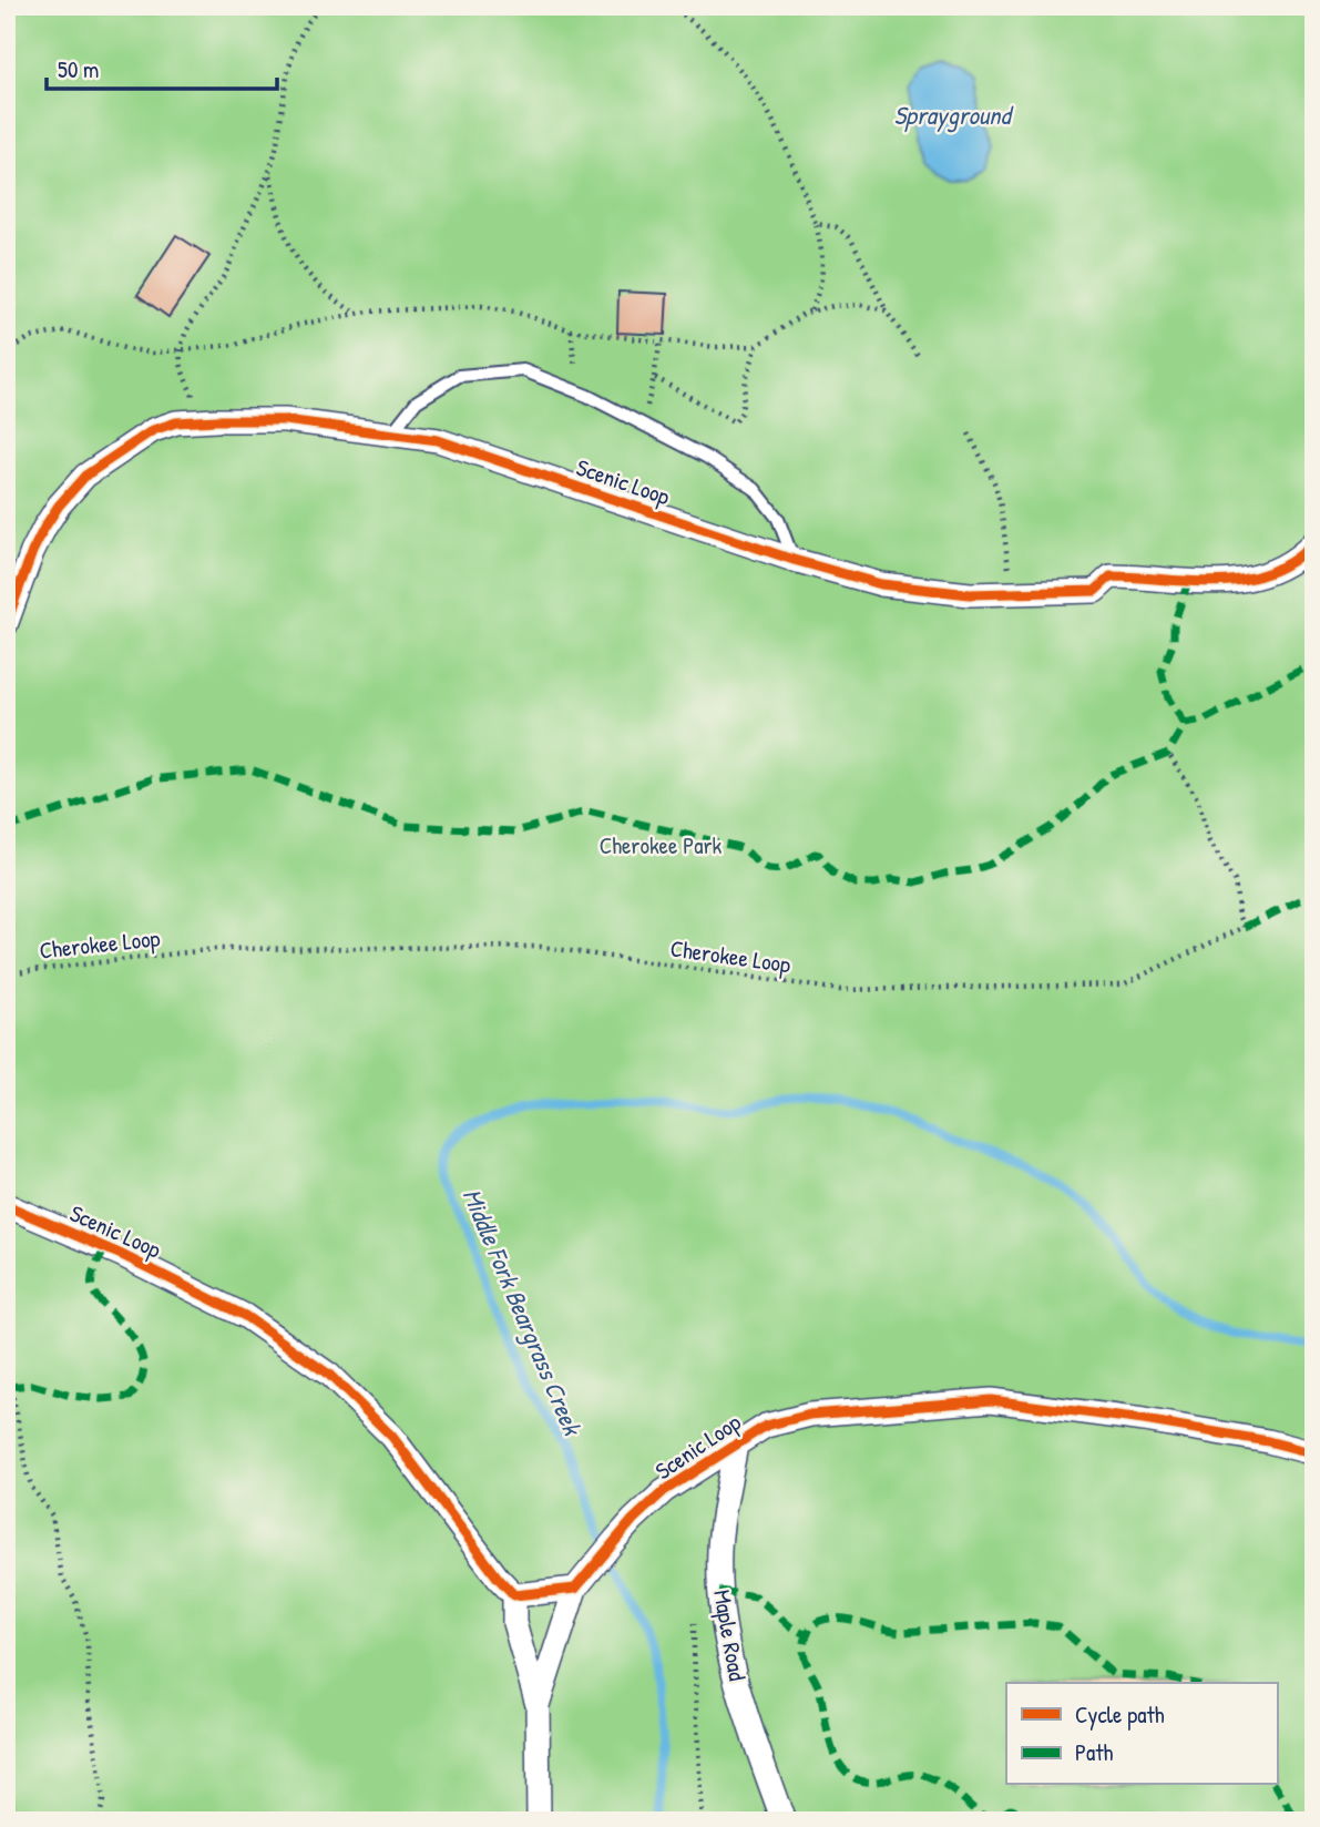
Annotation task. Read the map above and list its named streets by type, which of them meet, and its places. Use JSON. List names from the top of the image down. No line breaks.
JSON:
{"streets":{"street":["Scenic Loop","Maple Road"],"path":["Cherokee Loop"]},"crossings":[["Scenic Loop","Maple Road"]],"water":["Sprayground","Middle Fork Beargrass Creek"],"parks":["Cherokee Park"],"legend":["Cycle path","Path"],"scale_bar":"50 m"}
